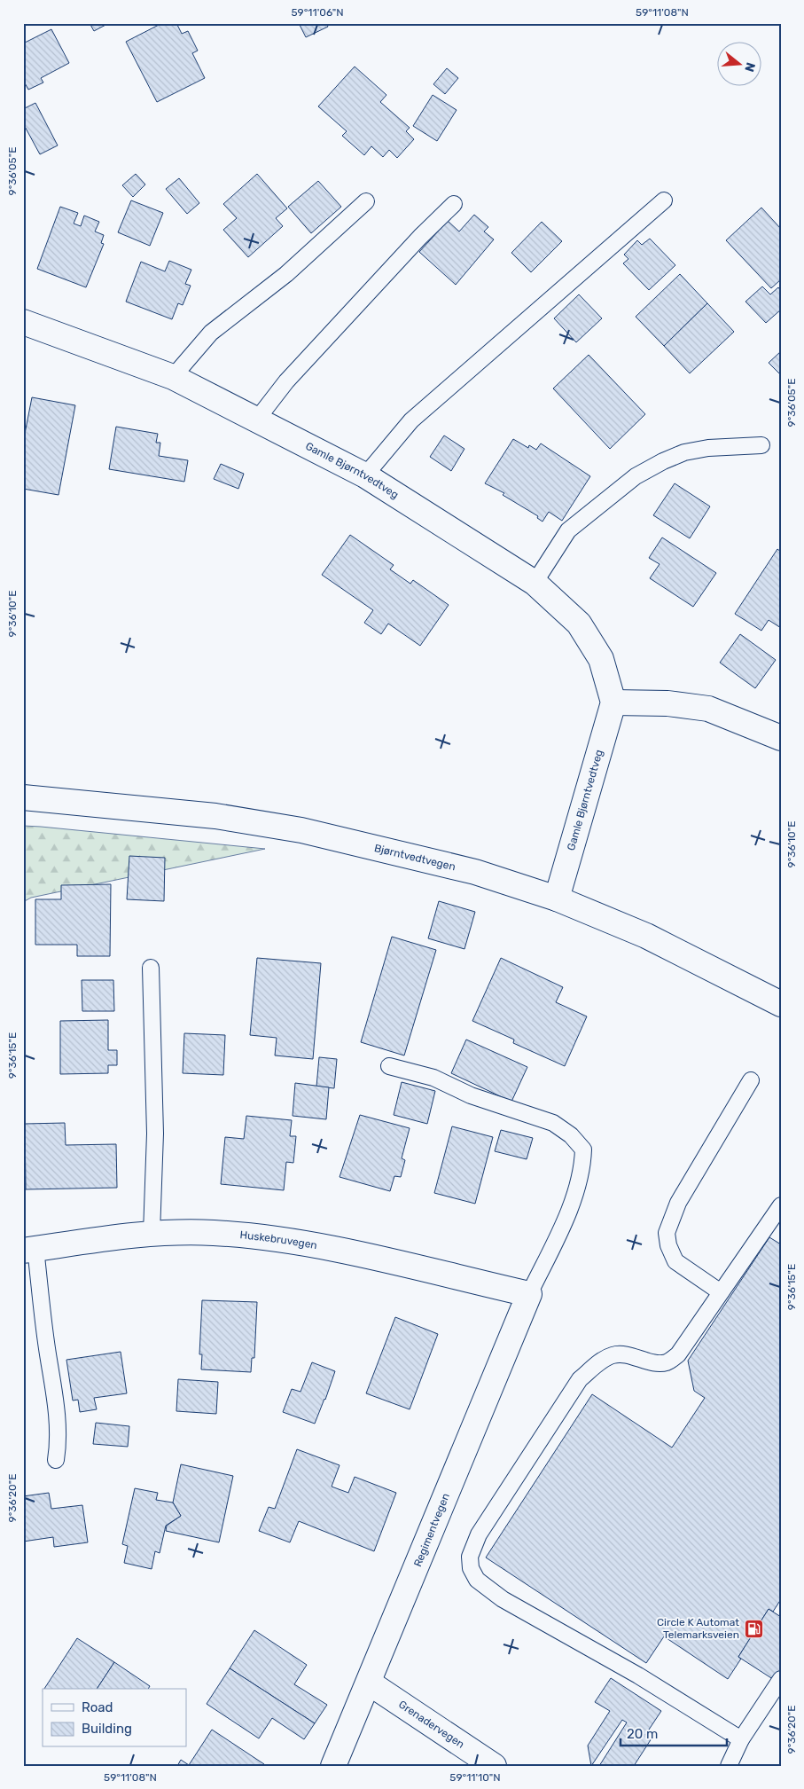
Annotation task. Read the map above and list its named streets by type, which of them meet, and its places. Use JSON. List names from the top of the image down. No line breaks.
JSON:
{"streets":{"street":["Gamle Bjørntvedtveg","Bjørntvedtvegen","Huskebruvegen","Regimentvegen","Grenadervegen"]},"crossings":[["Gamle Bjørntvedtveg","Bjørntvedtvegen"],["Huskebruvegen","Regimentvegen"],["Regimentvegen","Grenadervegen"]],"places":{"fuel station":["Circle K Automat Telemarksveien"]},"legend":["Road","Building"],"scale_bar":"20 m","north":"right","coordinates":["59°11'06\"N","59°11'08\"N","9°36'05\"E","9°36'10\"E","9°36'15\"E","9°36'20\"E","59°11'10\"N"]}
